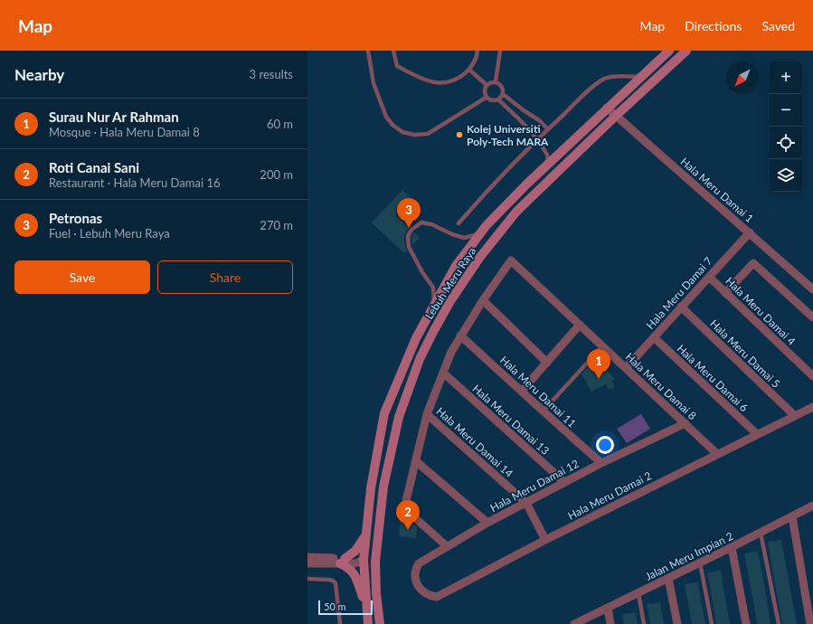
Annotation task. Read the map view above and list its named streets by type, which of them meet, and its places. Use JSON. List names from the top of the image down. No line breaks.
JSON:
{"streets":{"main road":["Lebuh Meru Raya"],"street":["Hala Meru Damai 1","Hala Meru Damai 7","Hala Meru Damai 4","Hala Meru Damai 5","Hala Meru Damai 6","Hala Meru Damai 8","Hala Meru Damai 11","Hala Meru Damai 13","Hala Meru Damai 14","Hala Meru Damai 12","Hala Meru Damai 2","Jalan Meru Impian 2"]},"crossings":[["Hala Meru Damai 1","Lebuh Meru Raya"],["Hala Meru Damai 1","Hala Meru Damai 7"],["Hala Meru Damai 7","Hala Meru Damai 4"],["Hala Meru Damai 7","Hala Meru Damai 5"],["Hala Meru Damai 7","Hala Meru Damai 6"],["Hala Meru Damai 7","Hala Meru Damai 8"],["Hala Meru Damai 5","Hala Meru Damai 2"],["Hala Meru Damai 6","Hala Meru Damai 2"],["Hala Meru Damai 8","Hala Meru Damai 12"],["Hala Meru Damai 8","Hala Meru Damai 2"],["Hala Meru Damai 11","Hala Meru Damai 12"],["Hala Meru Damai 13","Hala Meru Damai 12"],["Hala Meru Damai 14","Hala Meru Damai 12"],["Hala Meru Damai 14","Hala Meru Damai 2"],["Hala Meru Damai 12","Hala Meru Damai 2"]],"places":["Kolej Universiti Poly-Tech MARA"],"scale_bar":"50 m","north":"bottom left","page":{"header":"Map","nav":["Map","Directions","Saved"],"heading":["Nearby","3 results"],"map_buttons":["+","−"],"list":[{"mark":"1","name":"Surau Nur Ar Rahman","note":"Mosque · Hala Meru Damai 8","value":"60 m"},{"mark":"2","name":"Roti Canai Sani","note":"Restaurant · Hala Meru Damai 16","value":"200 m"},{"mark":"3","name":"Petronas","note":"Fuel · Lebuh Meru Raya","value":"270 m"}],"pins":["3","1","2"],"buttons":["Save","Share"],"scale":"50 m"}}
